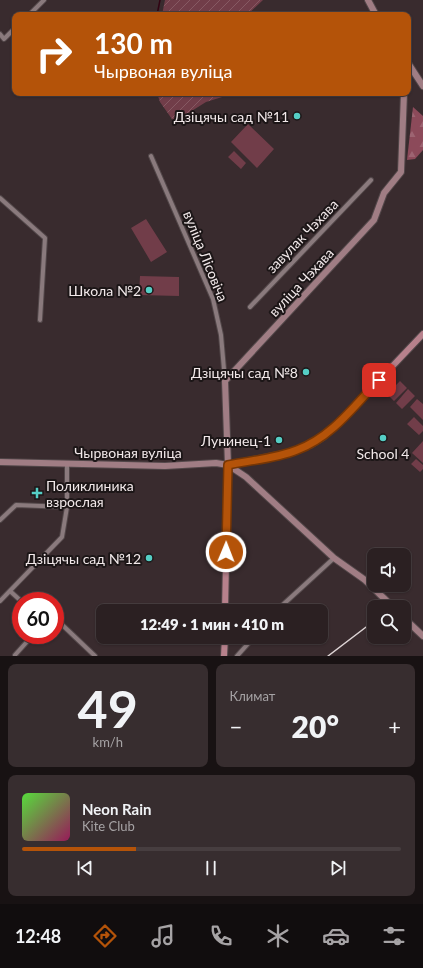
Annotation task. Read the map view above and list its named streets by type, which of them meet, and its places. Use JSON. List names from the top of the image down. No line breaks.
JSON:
{"streets":{"main road":["Чырвоная вуліца"],"street":["завулак Чэхава","вуліца Лісовіча","вуліца Чэхава"]},"crossings":[["вуліца Лісовіча","вуліца Чэхава"],["вуліца Лісовіча","Чырвоная вуліца"]],"places":{"other":["Дзіцячы сад №11","Школа №2","Дзіцячы сад №8","School 4","Лунинец-1","Дзіцячы сад №12"],"health":["Поликлиника взрослая"]},"page":{"turn":["130 m","Чырвоная вуліца"],"limit":"60","trip":"12:49 · 1 мин · 410 m","tile":[["49","km/h"],"Климат"],"heat":["−","20°","+"],"song":["Neon Rain","Kite Club"],"tabs":"12:48"}}
